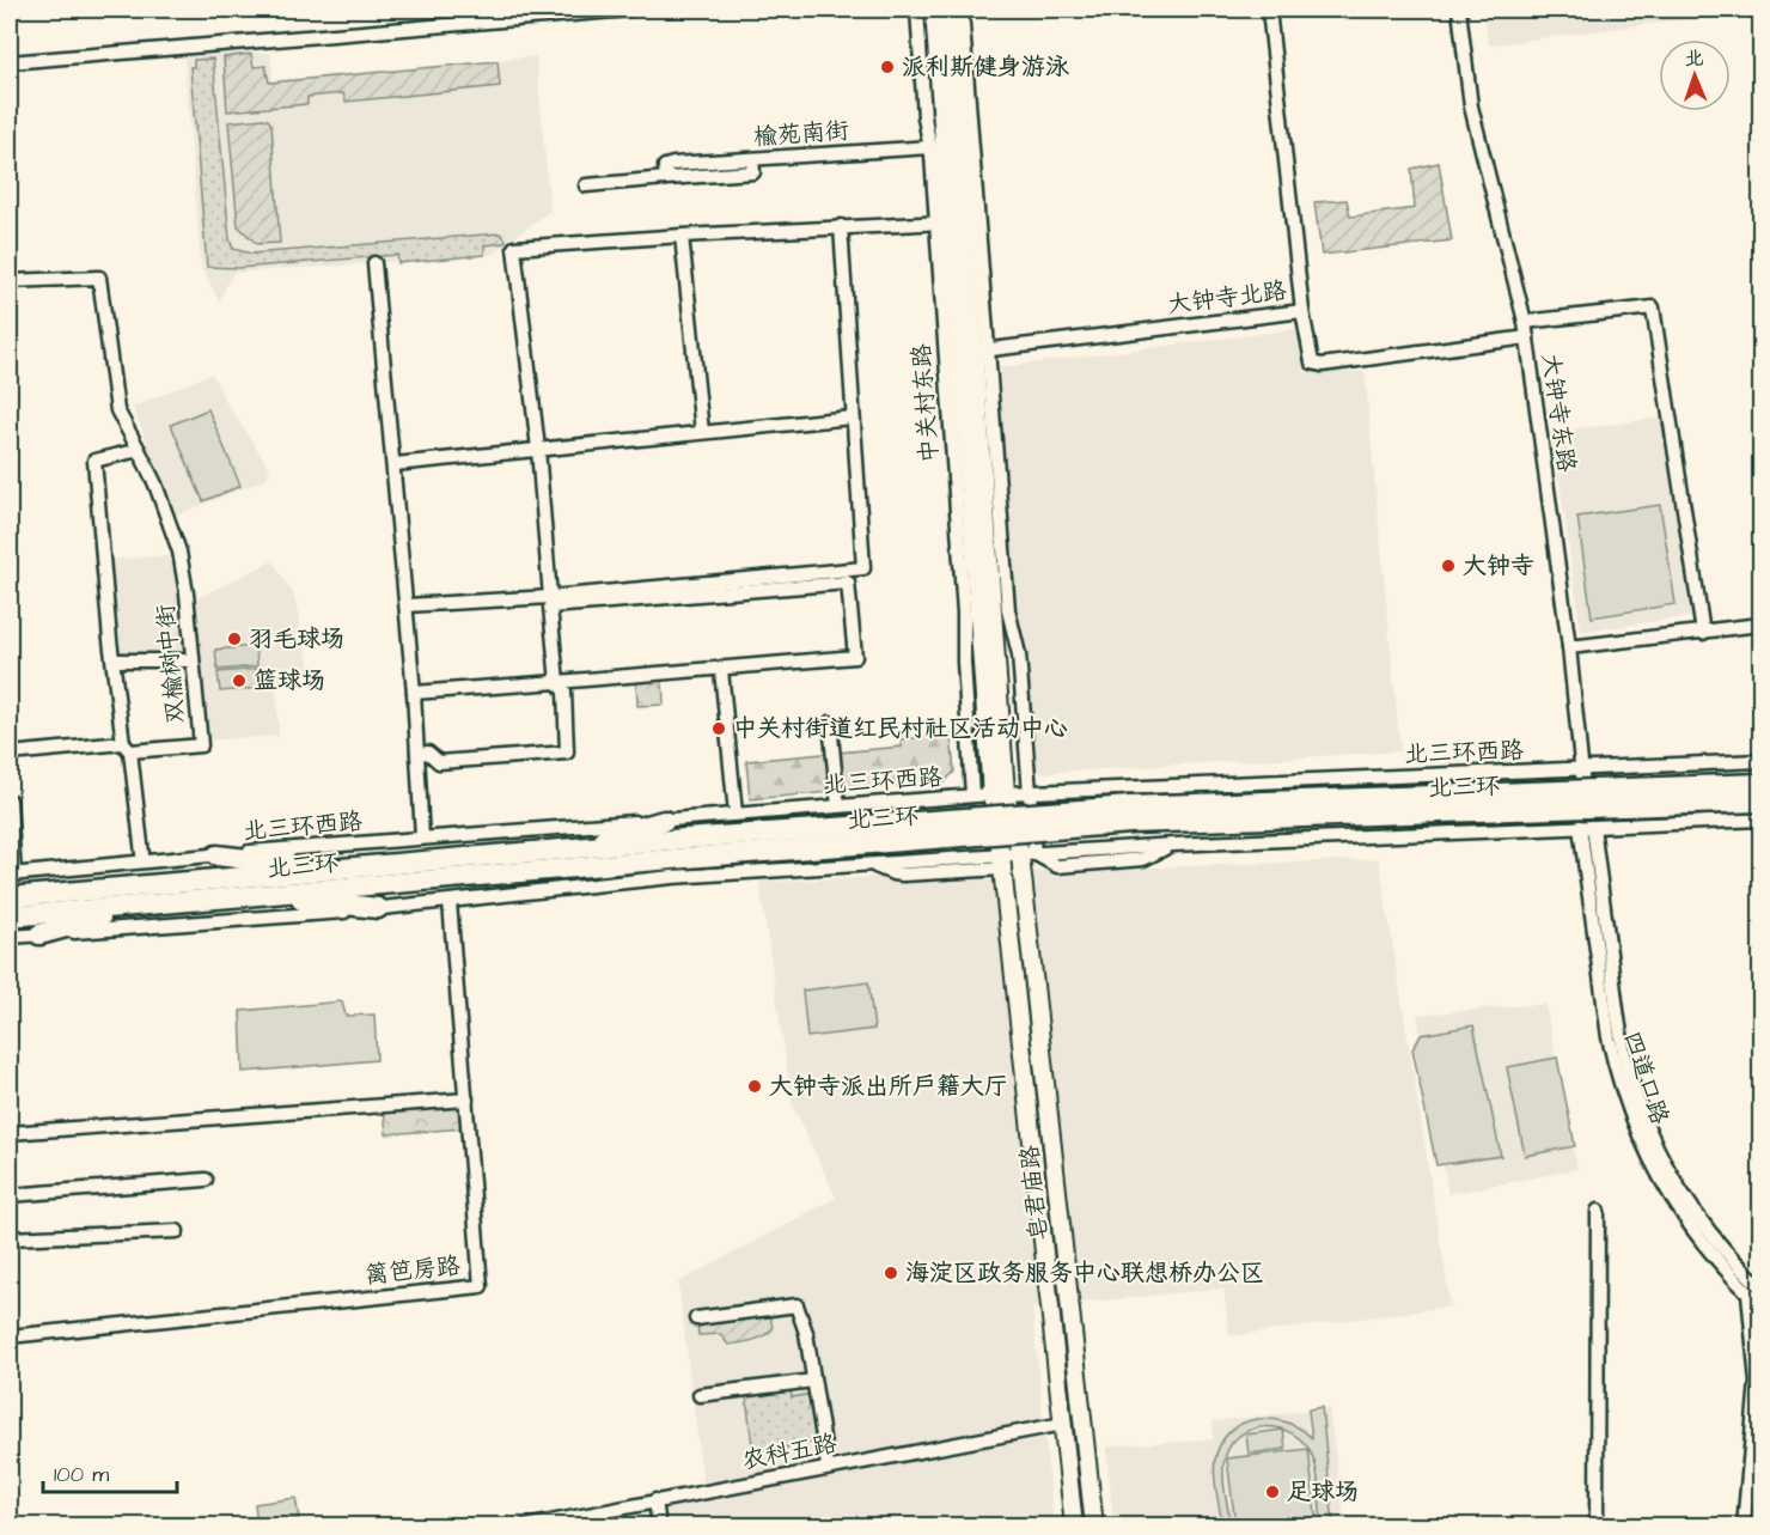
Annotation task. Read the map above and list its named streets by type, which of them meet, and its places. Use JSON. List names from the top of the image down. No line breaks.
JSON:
{"streets":{"highway":["北三环"],"main road":["中关村东路","皂君庙路"],"street":["榆苑南街","大钟寺北路","大钟寺东路","双榆树中街","北三环西路","四道口路","篱笆房路","农科五路"]},"crossings":[["榆苑南街","中关村东路"],["大钟寺北路","大钟寺东路"],["中关村东路","北三环西路"],["中关村东路","皂君庙路"],["大钟寺东路","北三环西路"],["大钟寺东路","四道口路"],["北三环西路","皂君庙路"],["皂君庙路","农科五路"]],"places":["派利斯健身游泳","大钟寺","羽毛球场","篮球场","中关村街道红民村社区活动中心","大钟寺派出所户籍大厅","海淀区政务服务中心联想桥办公区","足球场"],"scale_bar":"100 m","north":"top"}
